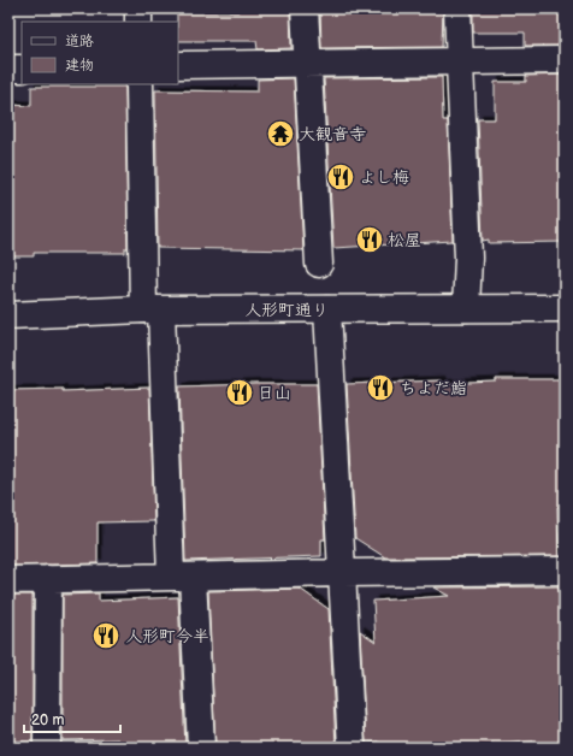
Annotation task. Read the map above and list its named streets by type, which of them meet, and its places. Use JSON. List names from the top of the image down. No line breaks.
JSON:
{"streets":{"street":["人形町通り"]},"places":{"temple":["大観音寺"],"restaurant":["よし梅","松屋","ちよだ鮨","日山","人形町今半"]},"legend":["道路","建物"],"scale_bar":"20 m"}
